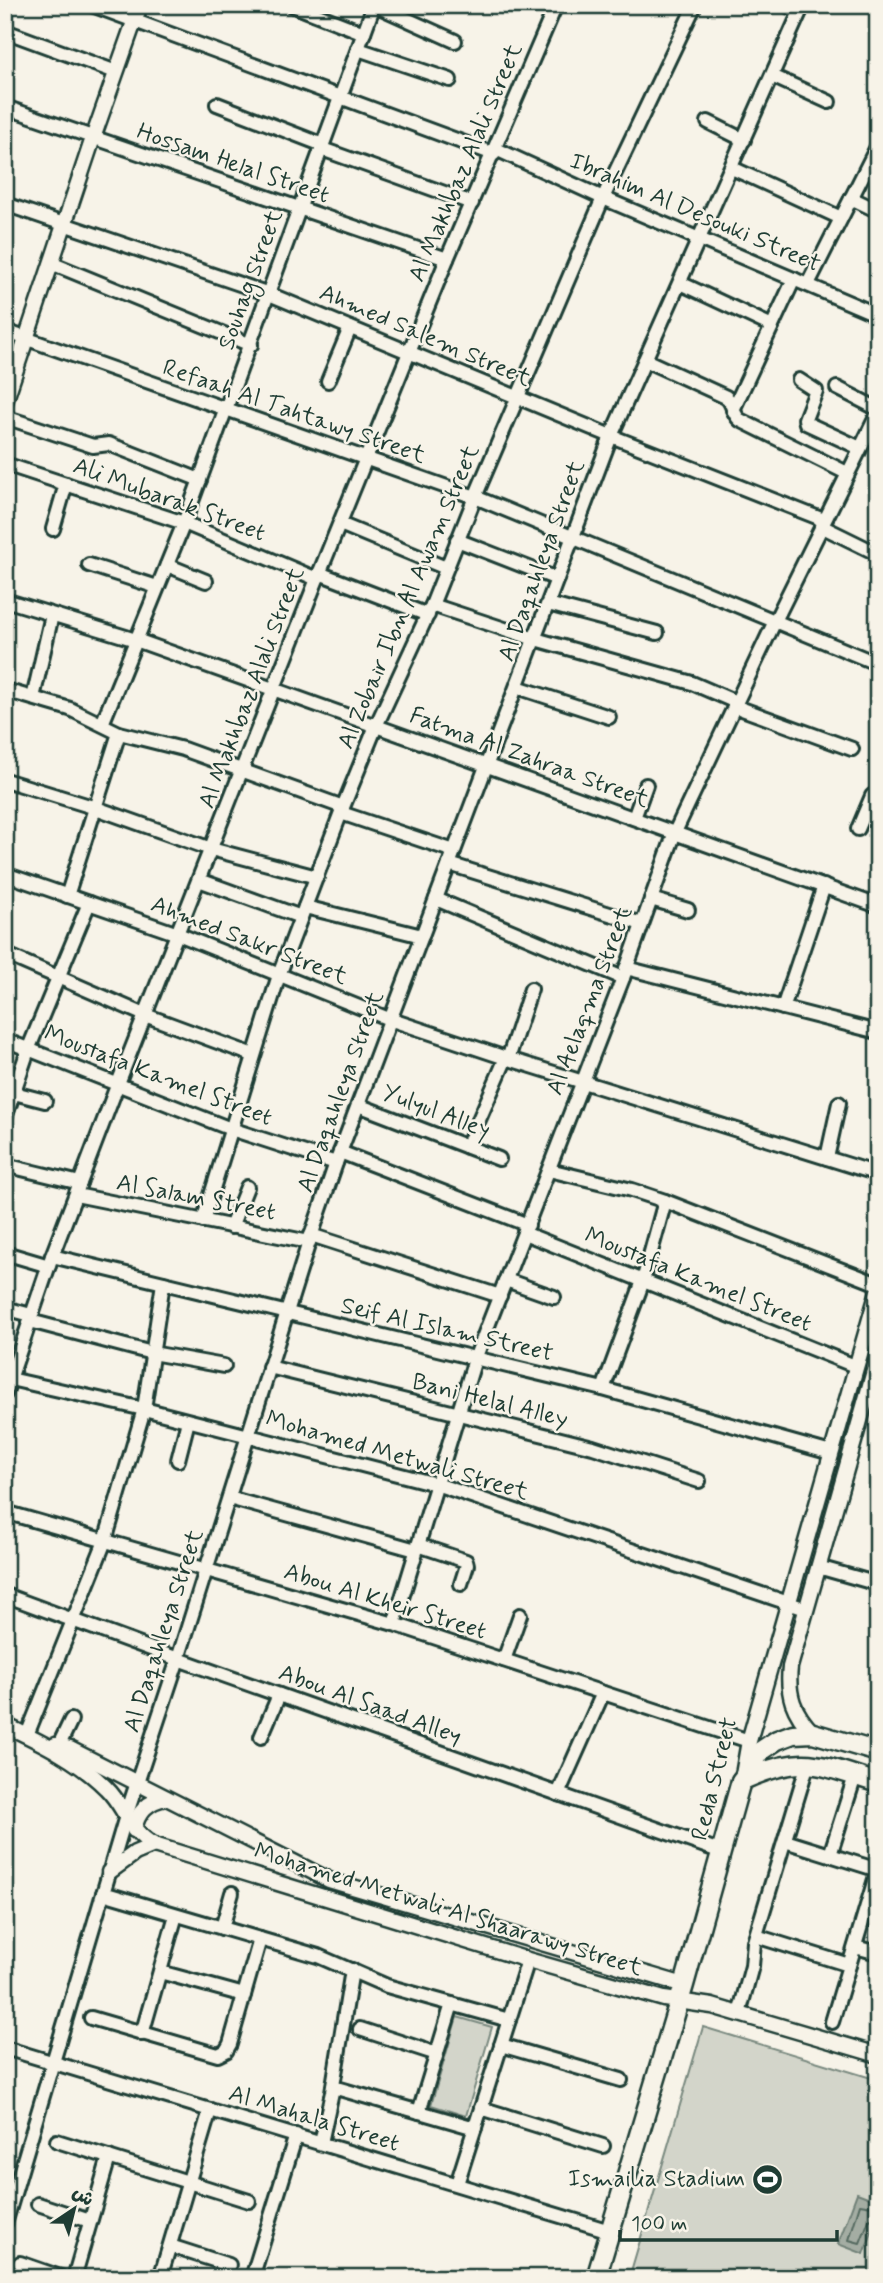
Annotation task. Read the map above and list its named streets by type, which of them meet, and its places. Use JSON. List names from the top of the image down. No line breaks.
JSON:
{"streets":{"main road":["Reda Street"],"street":["Al Makhbaz Alali Street","Hossam Helal Street","Ibrahim Al Desouki Street","Souhag Street","Ahmed Salem Street","Refaah Al Tahtawy Street","Ali Mubarak Street","Al Daqahleya Street","Al Zobair Ibn Al Awam Street","Fatma Al Zahraa Street","Ahmed Sakr Street","Al Aelaqma Street","Moustafa Kamel Street","Yulyul Alley","Al Salam Street","Seif Al Islam Street","Bani Helal Alley","Mohamed Metwali Street","Abou Al Kheir Street","Abou Al Saad Alley","Mohamed Metwali Al Shaarawy Street","Al Mahala Street"]},"crossings":[["Al Makhbaz Alali Street","Hossam Helal Street"],["Al Makhbaz Alali Street","Ibrahim Al Desouki Street"],["Al Makhbaz Alali Street","Ahmed Salem Street"],["Al Makhbaz Alali Street","Refaah Al Tahtawy Street"],["Al Makhbaz Alali Street","Ali Mubarak Street"],["Al Makhbaz Alali Street","Fatma Al Zahraa Street"],["Al Makhbaz Alali Street","Ahmed Sakr Street"],["Al Makhbaz Alali Street","Moustafa Kamel Street"],["Al Makhbaz Alali Street","Al Salam Street"],["Al Makhbaz Alali Street","Seif Al Islam Street"],["Al Makhbaz Alali Street","Mohamed Metwali Street"],["Hossam Helal Street","Souhag Street"],["Ibrahim Al Desouki Street","Souhag Street"],["Ibrahim Al Desouki Street","Al Daqahleya Street"],["Ibrahim Al Desouki Street","Al Zobair Ibn Al Awam Street"],["Souhag Street","Ahmed Salem Street"],["Souhag Street","Refaah Al Tahtawy Street"],["Souhag Street","Ali Mubarak Street"],["Souhag Street","Fatma Al Zahraa Street"],["Ahmed Salem Street","Al Daqahleya Street"],["Ahmed Salem Street","Al Zobair Ibn Al Awam Street"],["Ahmed Salem Street","Al Aelaqma Street"],["Refaah Al Tahtawy Street","Al Daqahleya Street"],["Refaah Al Tahtawy Street","Al Zobair Ibn Al Awam Street"],["Refaah Al Tahtawy Street","Al Aelaqma Street"],["Ali Mubarak Street","Al Daqahleya Street"],["Ali Mubarak Street","Al Zobair Ibn Al Awam Street"],["Ali Mubarak Street","Al Aelaqma Street"],["Al Daqahleya Street","Fatma Al Zahraa Street"],["Al Daqahleya Street","Ahmed Sakr Street"],["Al Daqahleya Street","Moustafa Kamel Street"],["Al Daqahleya Street","Yulyul Alley"],["Al Daqahleya Street","Al Salam Street"],["Al Daqahleya Street","Seif Al Islam Street"],["Al Daqahleya Street","Bani Helal Alley"],["Al Daqahleya Street","Mohamed Metwali Street"],["Al Daqahleya Street","Abou Al Kheir Street"],["Al Daqahleya Street","Abou Al Saad Alley"],["Al Daqahleya Street","Mohamed Metwali Al Shaarawy Street"],["Al Daqahleya Street","Al Mahala Street"],["Al Zobair Ibn Al Awam Street","Fatma Al Zahraa Street"],["Al Zobair Ibn Al Awam Street","Ahmed Sakr Street"],["Al Zobair Ibn Al Awam Street","Moustafa Kamel Street"],["Al Zobair Ibn Al Awam Street","Al Salam Street"],["Fatma Al Zahraa Street","Al Aelaqma Street"],["Ahmed Sakr Street","Al Aelaqma Street"],["Al Aelaqma Street","Moustafa Kamel Street"],["Al Aelaqma Street","Al Salam Street"],["Al Aelaqma Street","Seif Al Islam Street"],["Al Aelaqma Street","Bani Helal Alley"],["Al Aelaqma Street","Mohamed Metwali Street"],["Al Aelaqma Street","Abou Al Kheir Street"],["Moustafa Kamel Street","Reda Street"],["Seif Al Islam Street","Reda Street"],["Mohamed Metwali Street","Reda Street"],["Abou Al Kheir Street","Reda Street"],["Abou Al Saad Alley","Reda Street"],["Reda Street","Mohamed Metwali Al Shaarawy Street"],["Reda Street","Al Mahala Street"]],"places":{"sports":["Ismailia Stadium"]},"scale_bar":"100 m","north":"top right"}
